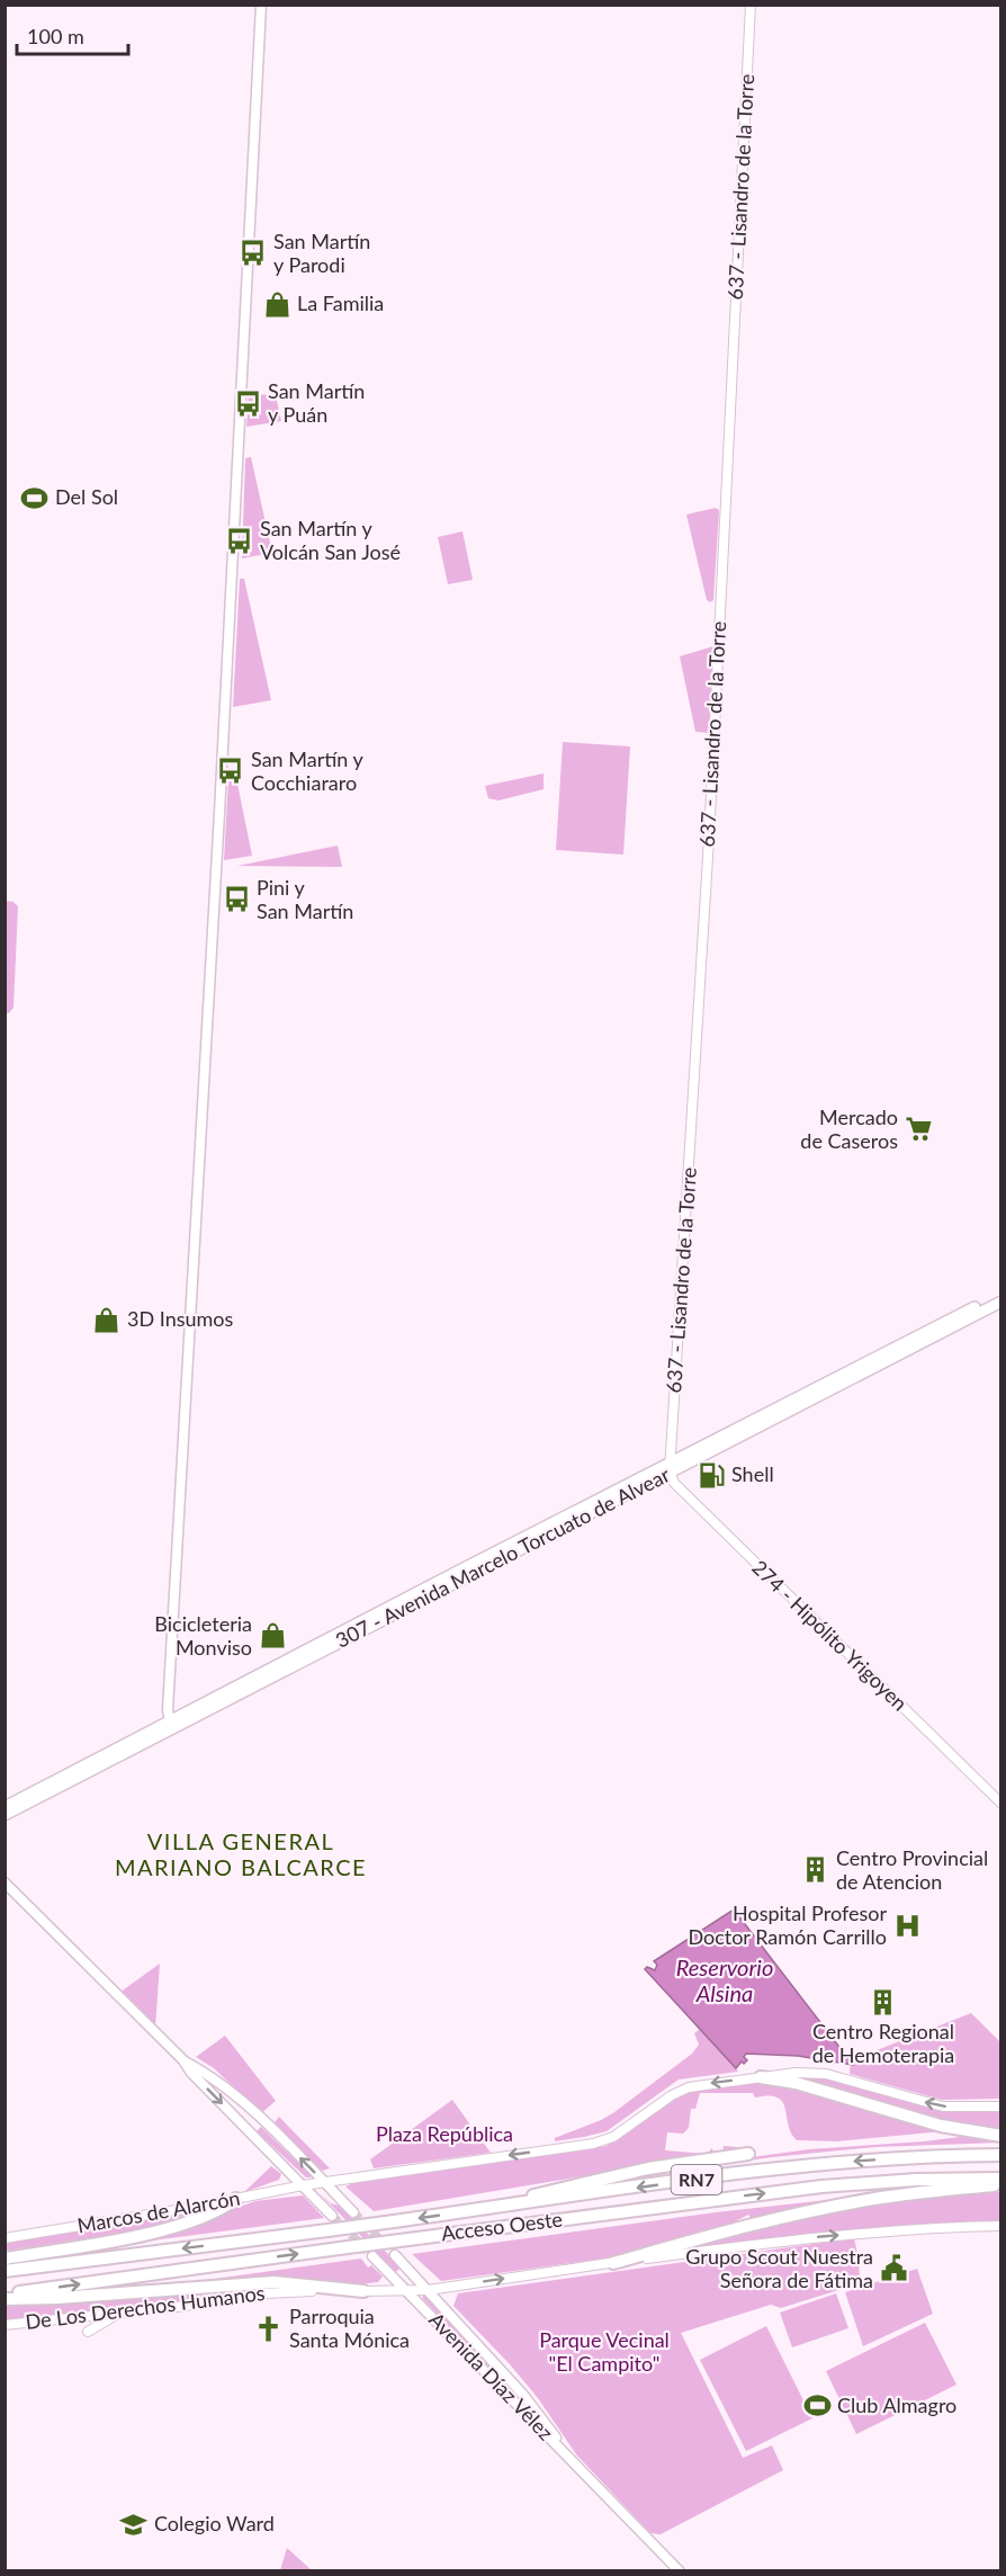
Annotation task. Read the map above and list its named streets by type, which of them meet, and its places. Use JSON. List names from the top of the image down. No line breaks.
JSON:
{"streets":{"highway":["RN7","Acceso Oeste"],"main road":["307 - Avenida Marcelo Torcuato de Alvear","Avenida Díaz Vélez"],"street":["637 - Lisandro de la Torre","274 - Hipólito Yrigoyen","Marcos de Alarcón","De Los Derechos Humanos"]},"crossings":[["637 - Lisandro de la Torre","307 - Avenida Marcelo Torcuato de Alvear"],["637 - Lisandro de la Torre","274 - Hipólito Yrigoyen"],["307 - Avenida Marcelo Torcuato de Alvear","274 - Hipólito Yrigoyen"],["De Los Derechos Humanos","Avenida Díaz Vélez"]],"one_way":["Marcos de Alarcón","De Los Derechos Humanos"],"districts":["VILLA GENERAL MARIANO BALCARCE"],"water":["Reservorio Alsina"],"parks":["Plaza República","Parque Vecinal \"El Campito\""],"places":{"bus stop":["San Martín y Parodi","San Martín y Puán","San Martín y Volcán San José","San Martín y Cocchiararo","Pini y San Martín"],"shop":["La Familia","3D Insumos","Bicicleteria Monviso"],"sports":["Del Sol","Club Almagro"],"supermarket":["Mercado de Caseros"],"fuel station":["Shell"],"building":["Centro Provincial de Atencion","Centro Regional de Hemoterapia"],"hospital":["Hospital Profesor Doctor Ramón Carrillo"],"public building":["Grupo Scout Nuestra Señora de Fátima"],"church":["Parroquia Santa Mónica"],"school or university":["Colegio Ward"]},"scale_bar":"100 m"}
